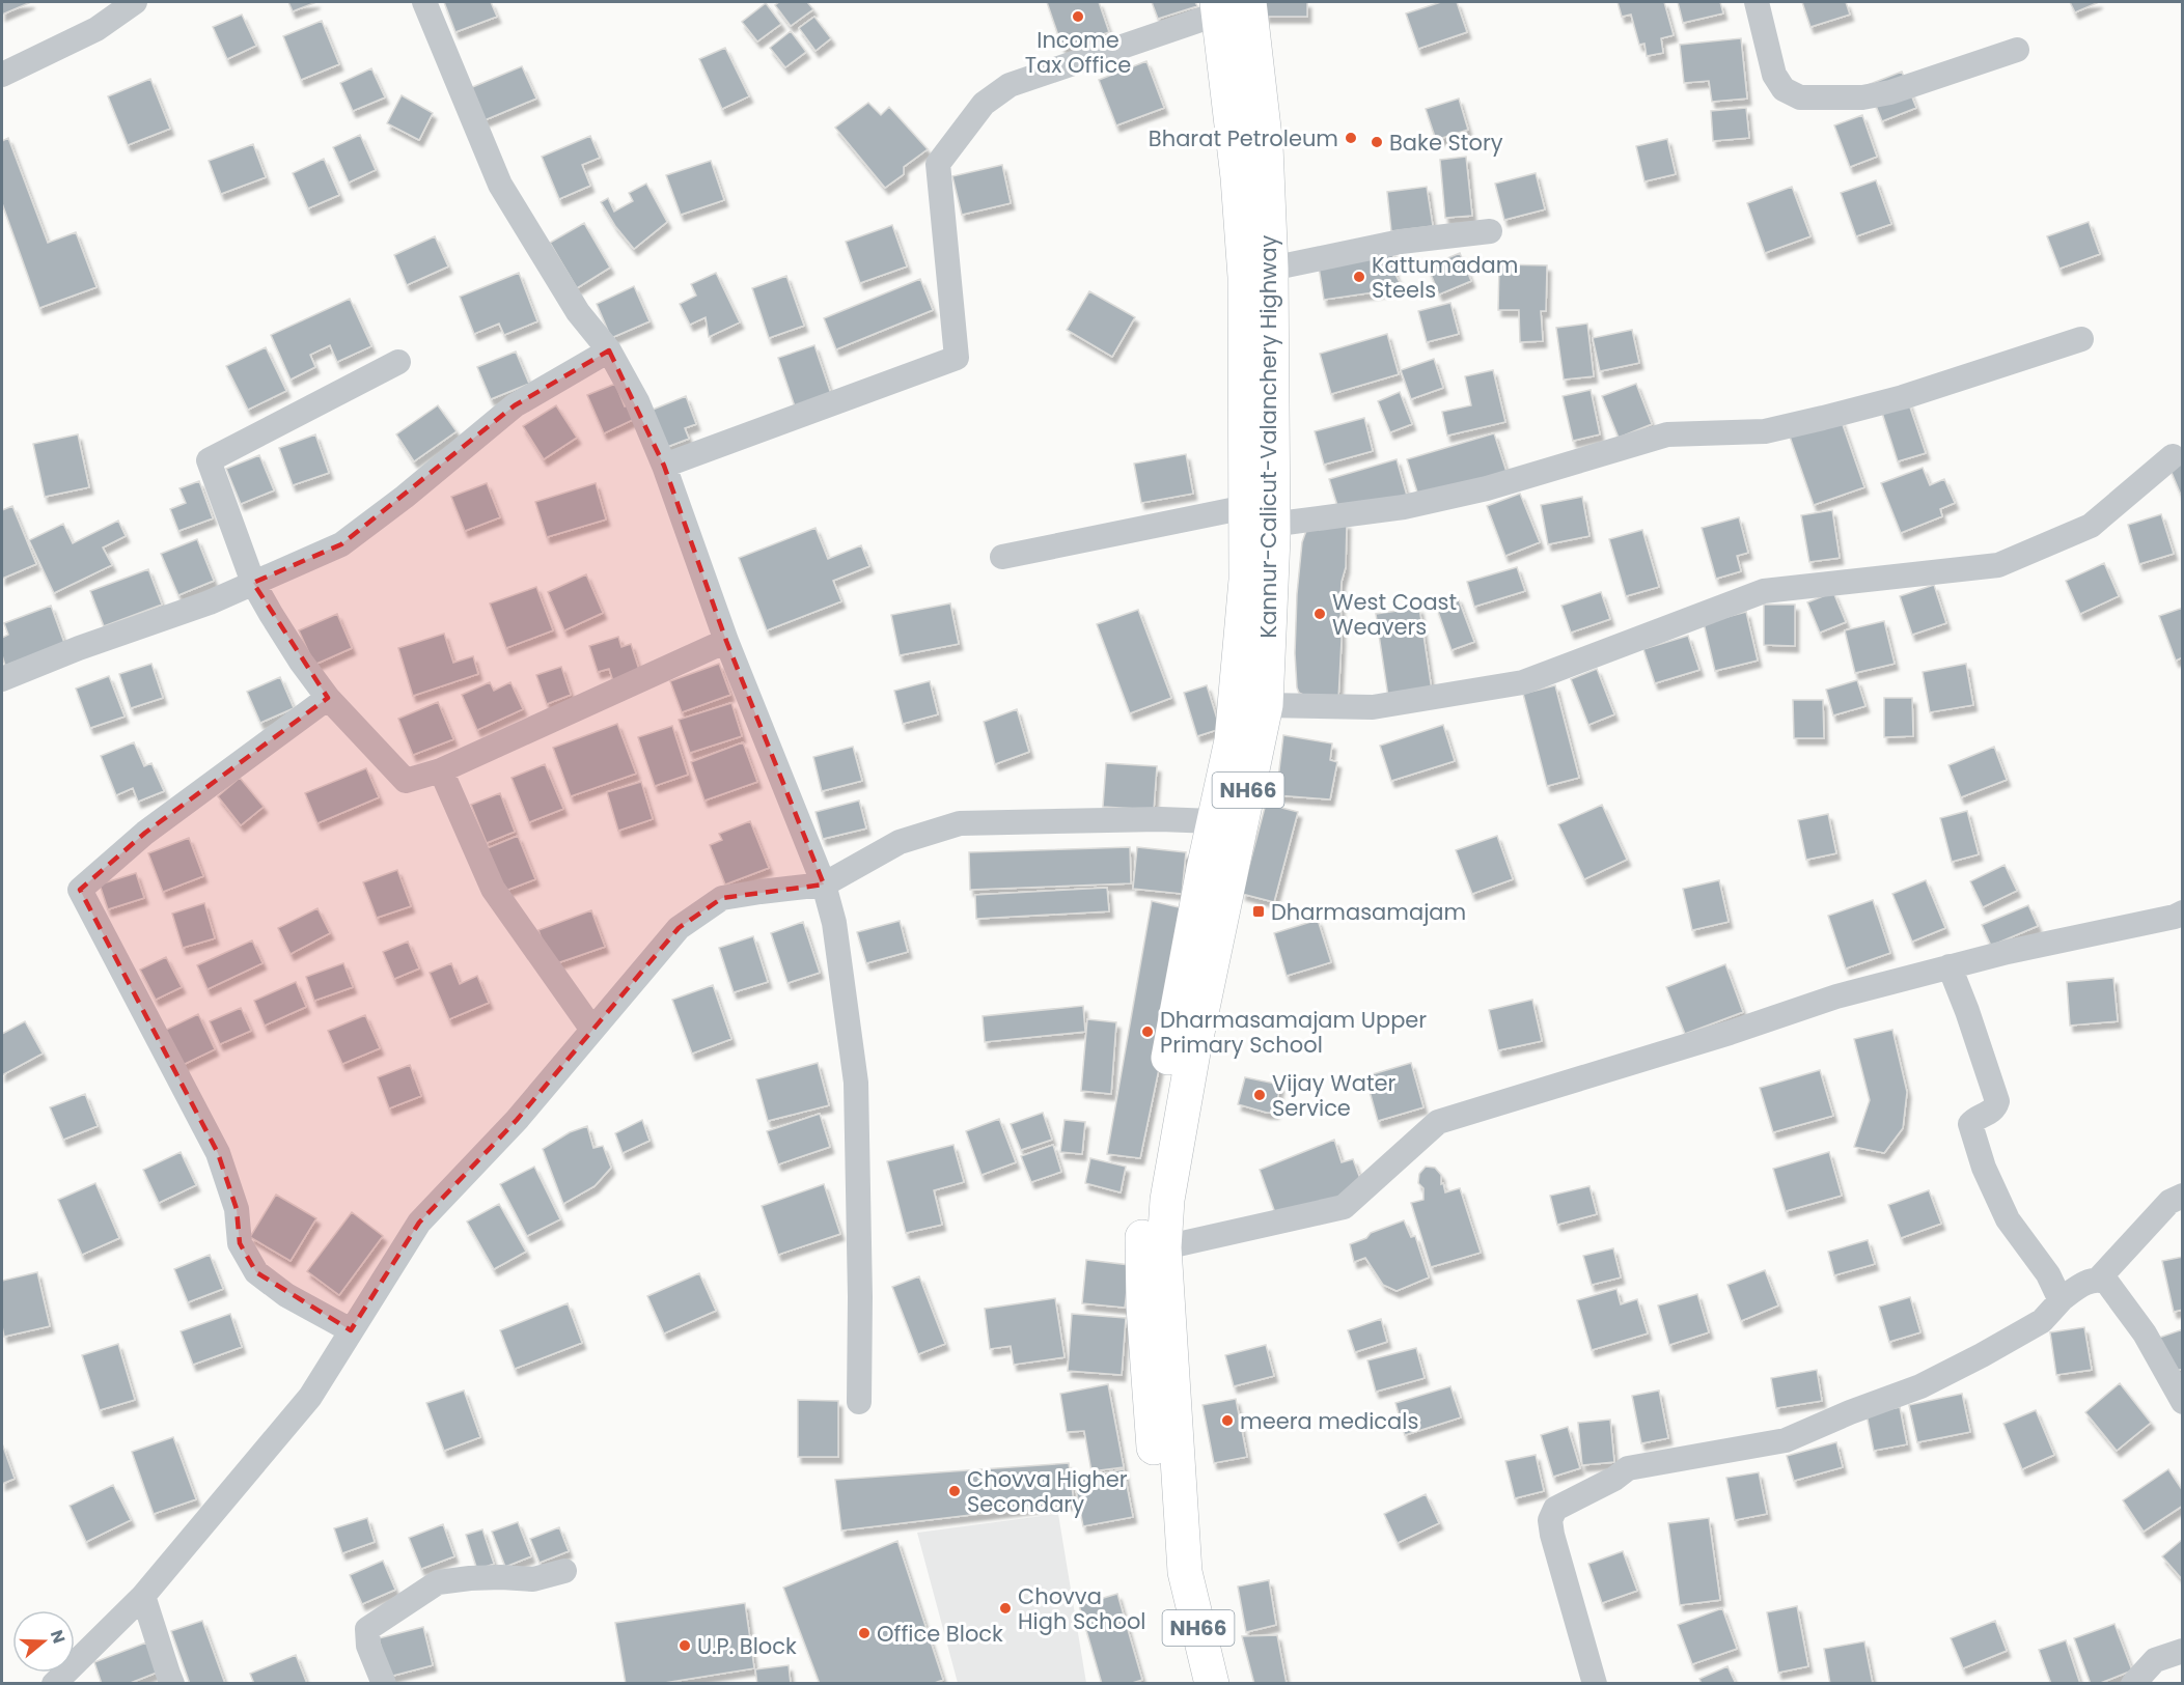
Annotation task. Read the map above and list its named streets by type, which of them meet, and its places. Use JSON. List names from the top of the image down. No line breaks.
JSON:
{"streets":{"highway":["Kannur-Calicut-Valanchery Highway","NH66"]},"places":{"other":["Income Tax Office","Bharat Petroleum","Bake Story","Kattumadam Steels","West Coast Weavers","Dharmasamajam Upper Primary School","Vijay Water Service","meera medicals","Chovva Higher Secondary","Chovva High School","Office Block","U.P. Block"],"transit":["Dharmasamajam"]},"north":"right"}
